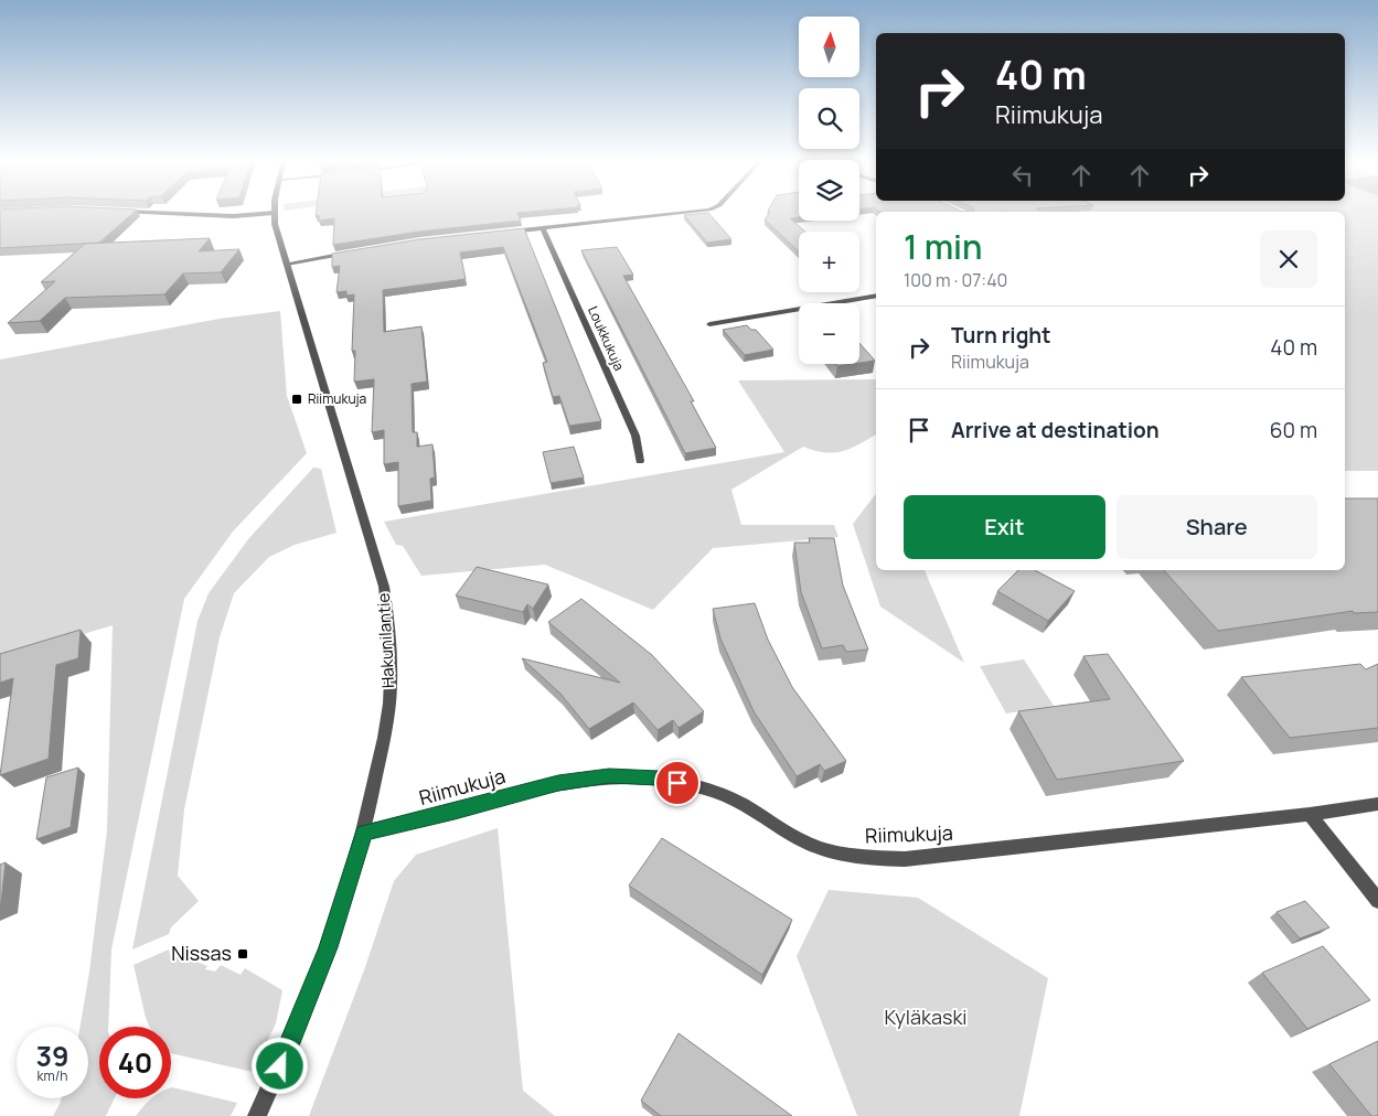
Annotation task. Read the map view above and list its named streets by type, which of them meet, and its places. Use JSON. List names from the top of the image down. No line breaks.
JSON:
{"streets":{"street":["Loukkukuja","Hakunilantie","Riimukuja"]},"crossings":[["Hakunilantie","Riimukuja"]],"parks":["Kyläkaski"],"places":{"transit":["Riimukuja","Nissas"]},"north":"top","page":{"map_buttons":["+","−"],"turn":["40 m","Riimukuja"],"heading":["1 min","100 m · 07:40"],"list":[{"name":"Turn right","note":"Riimukuja","value":"40 m"},{"name":"Arrive at destination","value":"60 m"}],"buttons":["Exit","Share"],"speed":"39 km/h","limit":"40"}}
